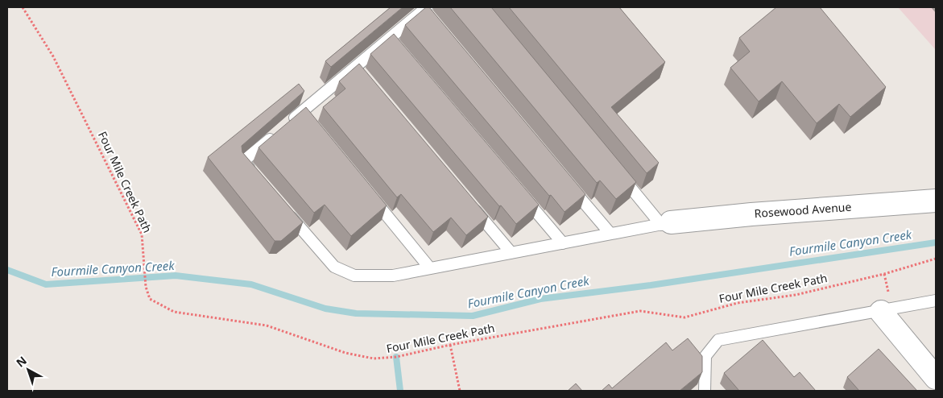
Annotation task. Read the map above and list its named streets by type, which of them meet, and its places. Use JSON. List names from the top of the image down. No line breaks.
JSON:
{"streets":{"street":["Rosewood Avenue"],"path":["Four Mile Creek Path"]},"water":["Fourmile Canyon Creek"],"north":"top left"}
